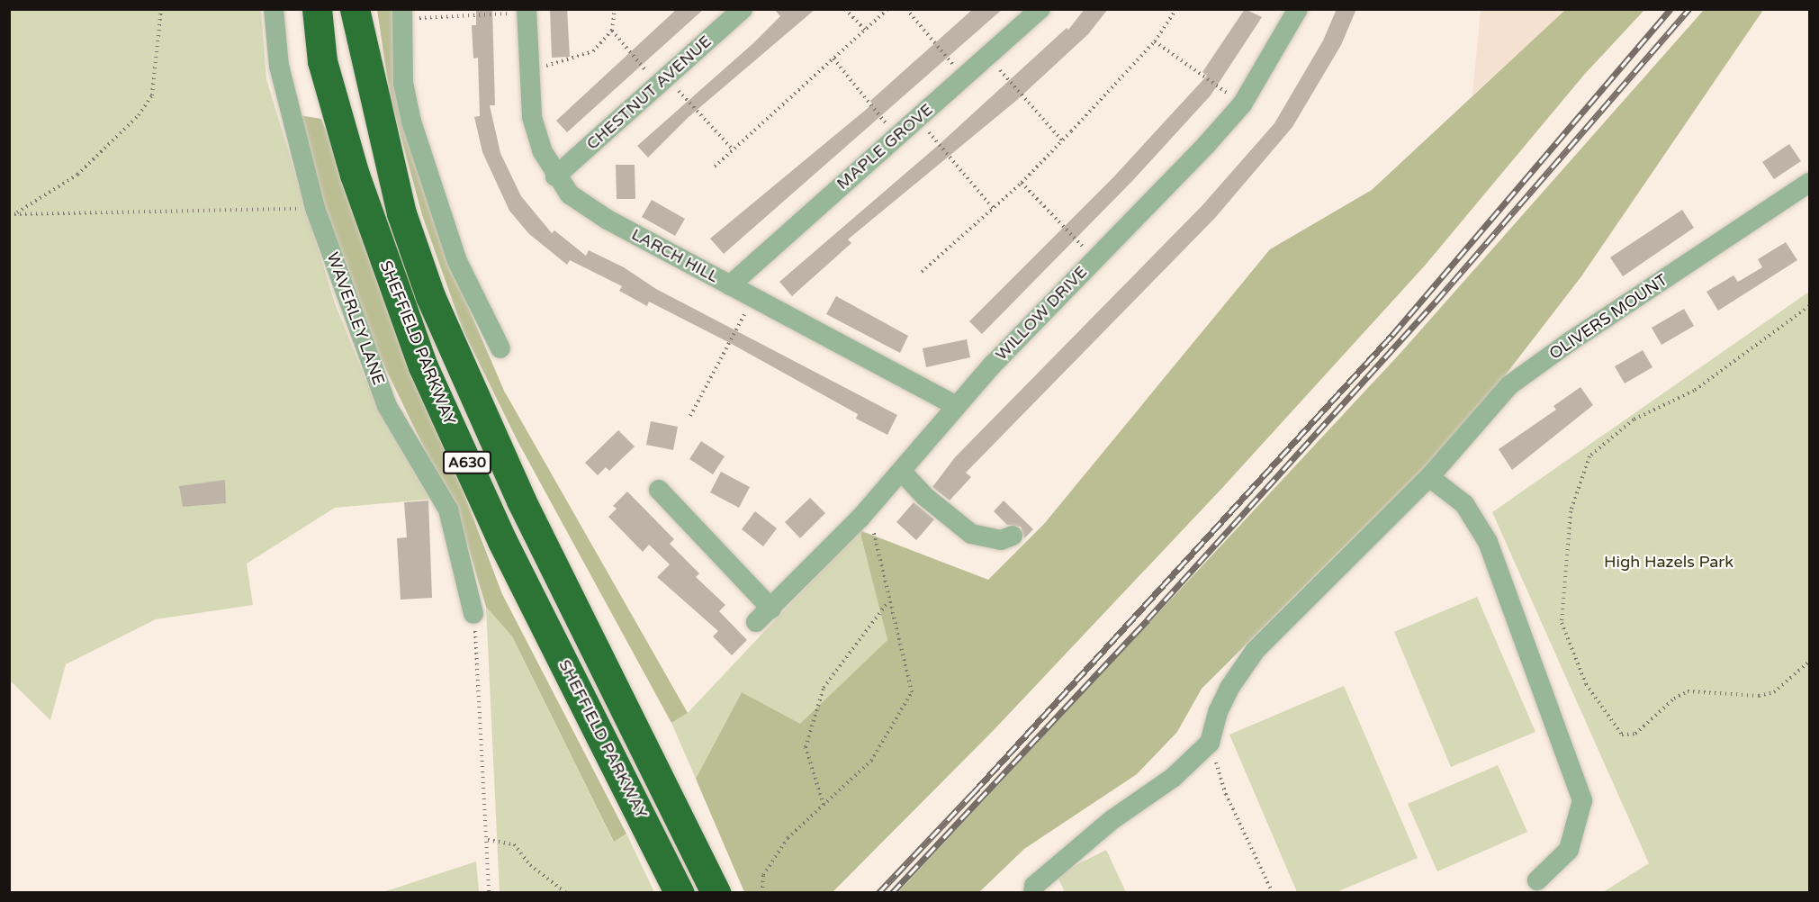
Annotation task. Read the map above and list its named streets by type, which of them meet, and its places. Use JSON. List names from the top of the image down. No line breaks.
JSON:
{"streets":{"highway":["SHEFFIELD PARKWAY","A630"],"street":["CHESTNUT AVENUE","MAPLE GROVE","LARCH HILL","WILLOW DRIVE","OLIVERS MOUNT","WAVERLEY LANE"]},"crossings":[["CHESTNUT AVENUE","LARCH HILL"],["MAPLE GROVE","LARCH HILL"],["LARCH HILL","WILLOW DRIVE"],["SHEFFIELD PARKWAY","A630"]],"parks":["High Hazels Park"]}
